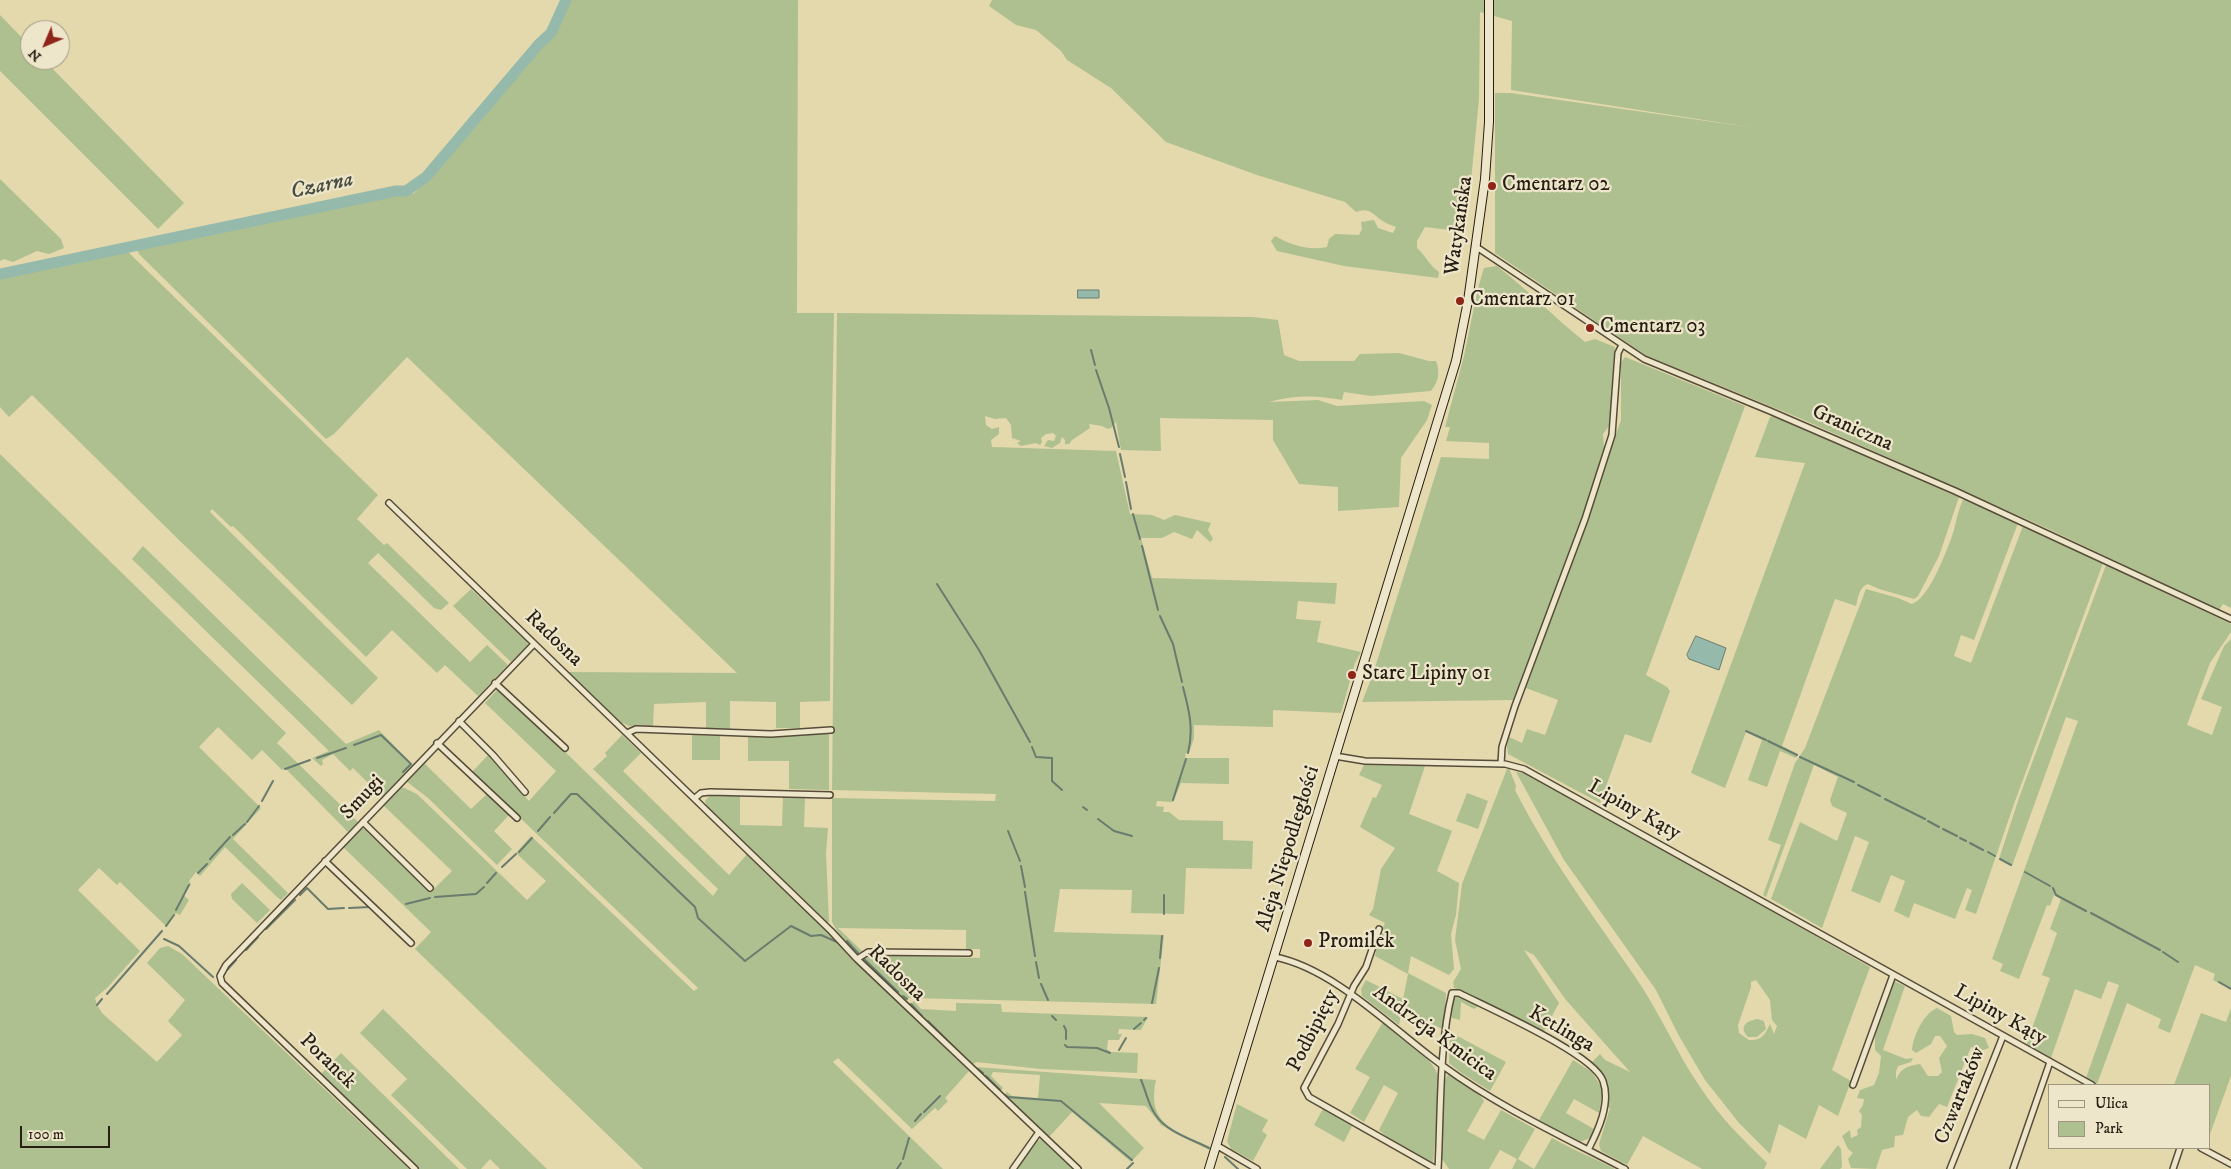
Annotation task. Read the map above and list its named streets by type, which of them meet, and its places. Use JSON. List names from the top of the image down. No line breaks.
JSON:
{"streets":{"street":["Watykańska","Graniczna","Radosna","Smugi","Lipiny Kąty","Aleja Niepodległości","Ketlinga","Podbipięty","Andrzeja Kmicica","Poranek","Czwartaków"]},"crossings":[["Watykańska","Graniczna"],["Watykańska","Aleja Niepodległości"],["Radosna","Smugi"],["Smugi","Poranek"],["Lipiny Kąty","Aleja Niepodległości"],["Lipiny Kąty","Czwartaków"],["Aleja Niepodległości","Andrzeja Kmicica"],["Ketlinga","Andrzeja Kmicica"],["Podbipięty","Andrzeja Kmicica"]],"water":["Czarna"],"places":["Cmentarz 02","Cmentarz 01","Cmentarz 03","Stare Lipiny 01","Promilek"],"legend":["Ulica","Park"],"scale_bar":"100 m","north":"bottom left"}
